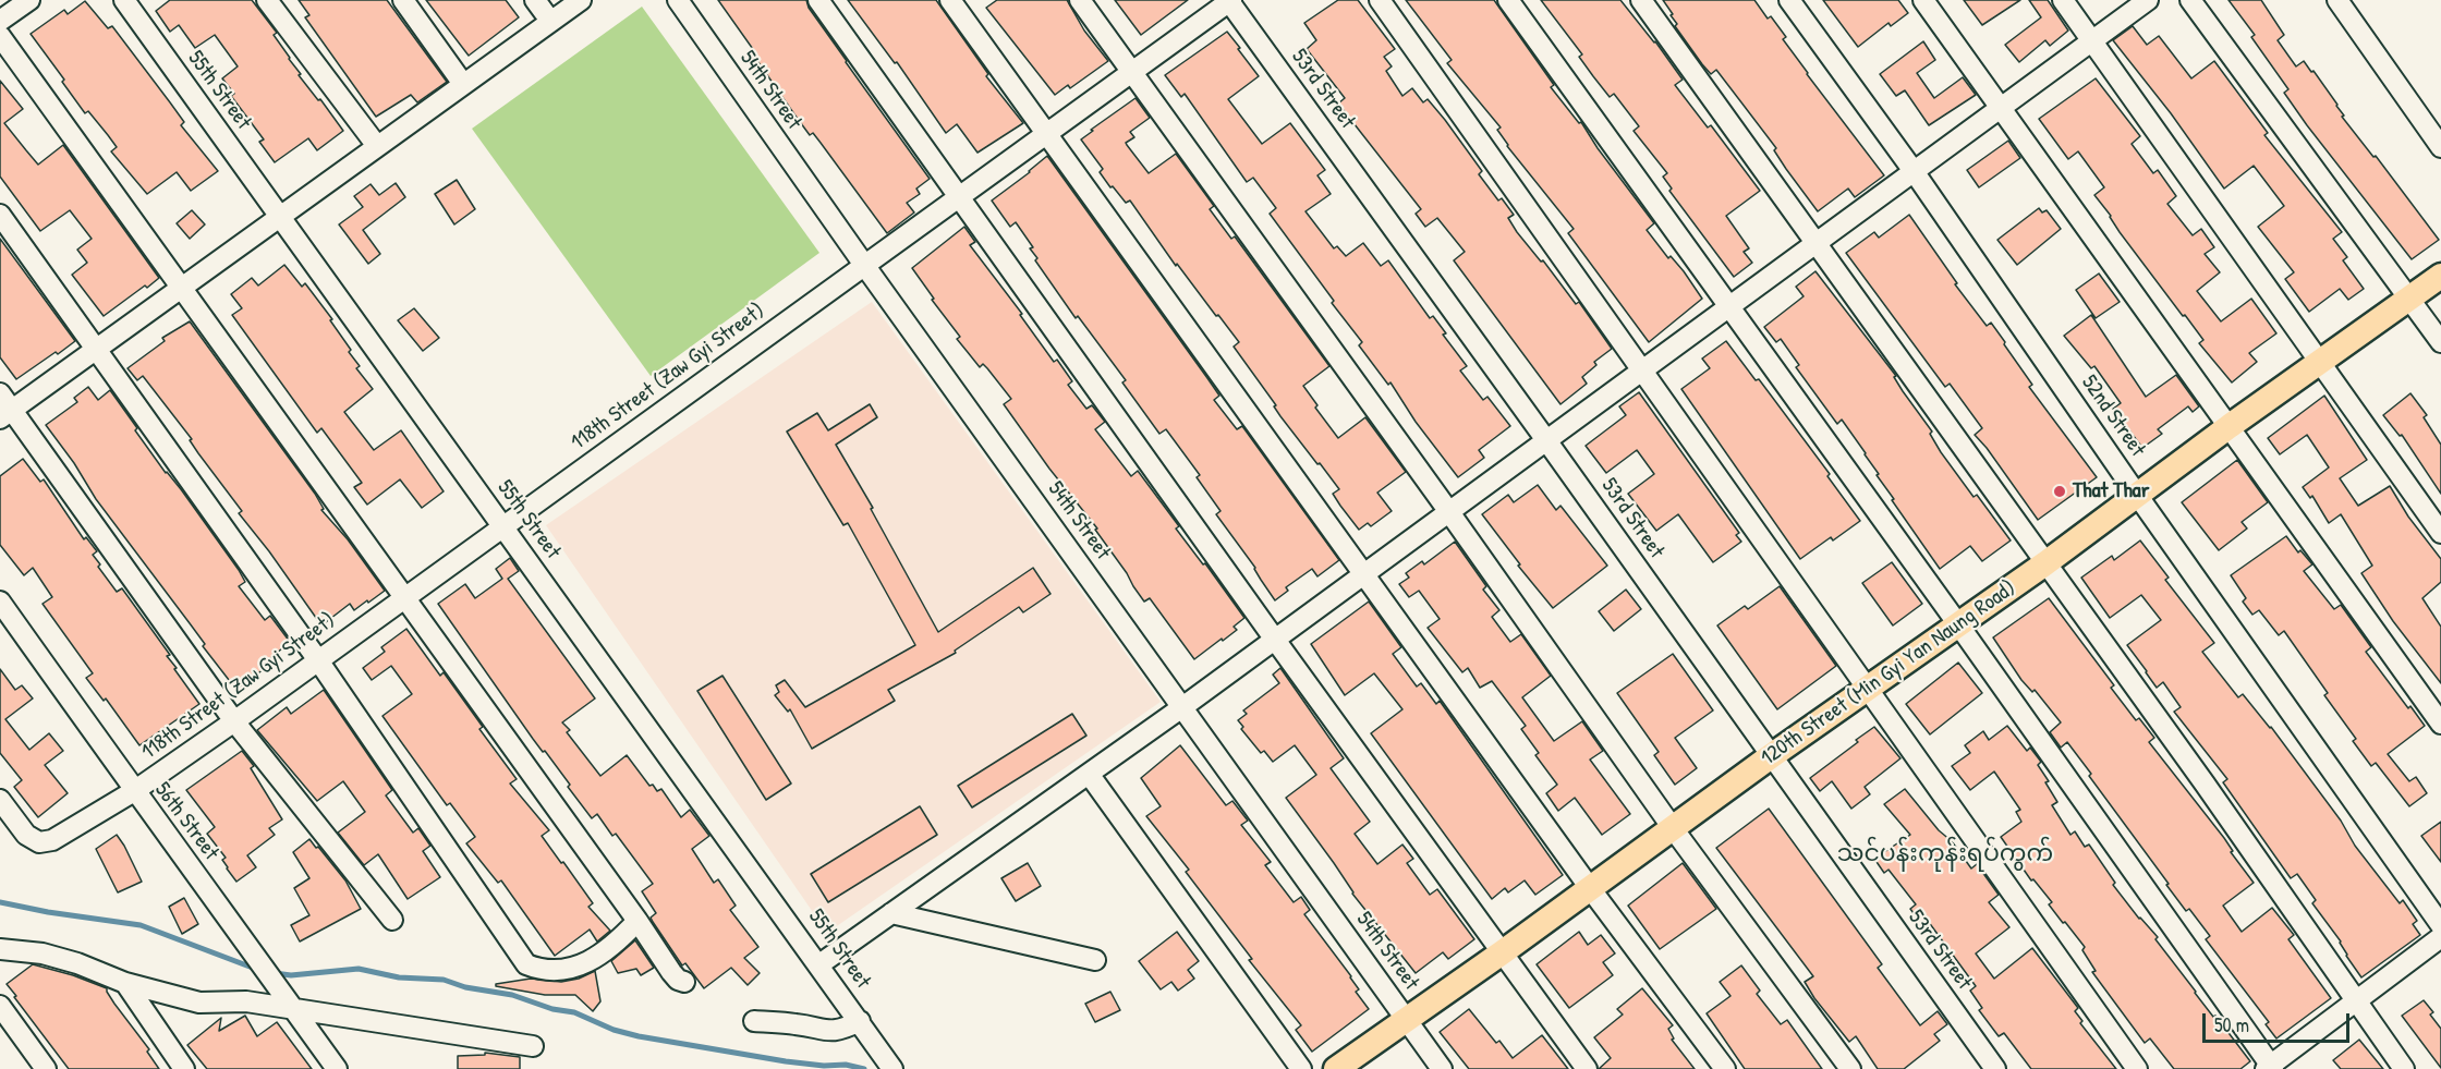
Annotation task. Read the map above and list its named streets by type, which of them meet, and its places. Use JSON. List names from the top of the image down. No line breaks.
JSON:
{"streets":{"main road":["120th Street (Min Gyi Yan Naung Road)"],"street":["53rd Street","55th Street","54th Street","118th Street (Zaw Gyi Street)","52nd Street","56th Street"]},"crossings":[["53rd Street","118th Street (Zaw Gyi Street)"],["53rd Street","120th Street (Min Gyi Yan Naung Road)"],["55th Street","118th Street (Zaw Gyi Street)"],["54th Street","118th Street (Zaw Gyi Street)"],["54th Street","120th Street (Min Gyi Yan Naung Road)"],["118th Street (Zaw Gyi Street)","56th Street"],["52nd Street","120th Street (Min Gyi Yan Naung Road)"]],"districts":["သင်ပန်းကုန်းရပ်ကွက်"],"places":["That Thar"],"scale_bar":"50 m"}
